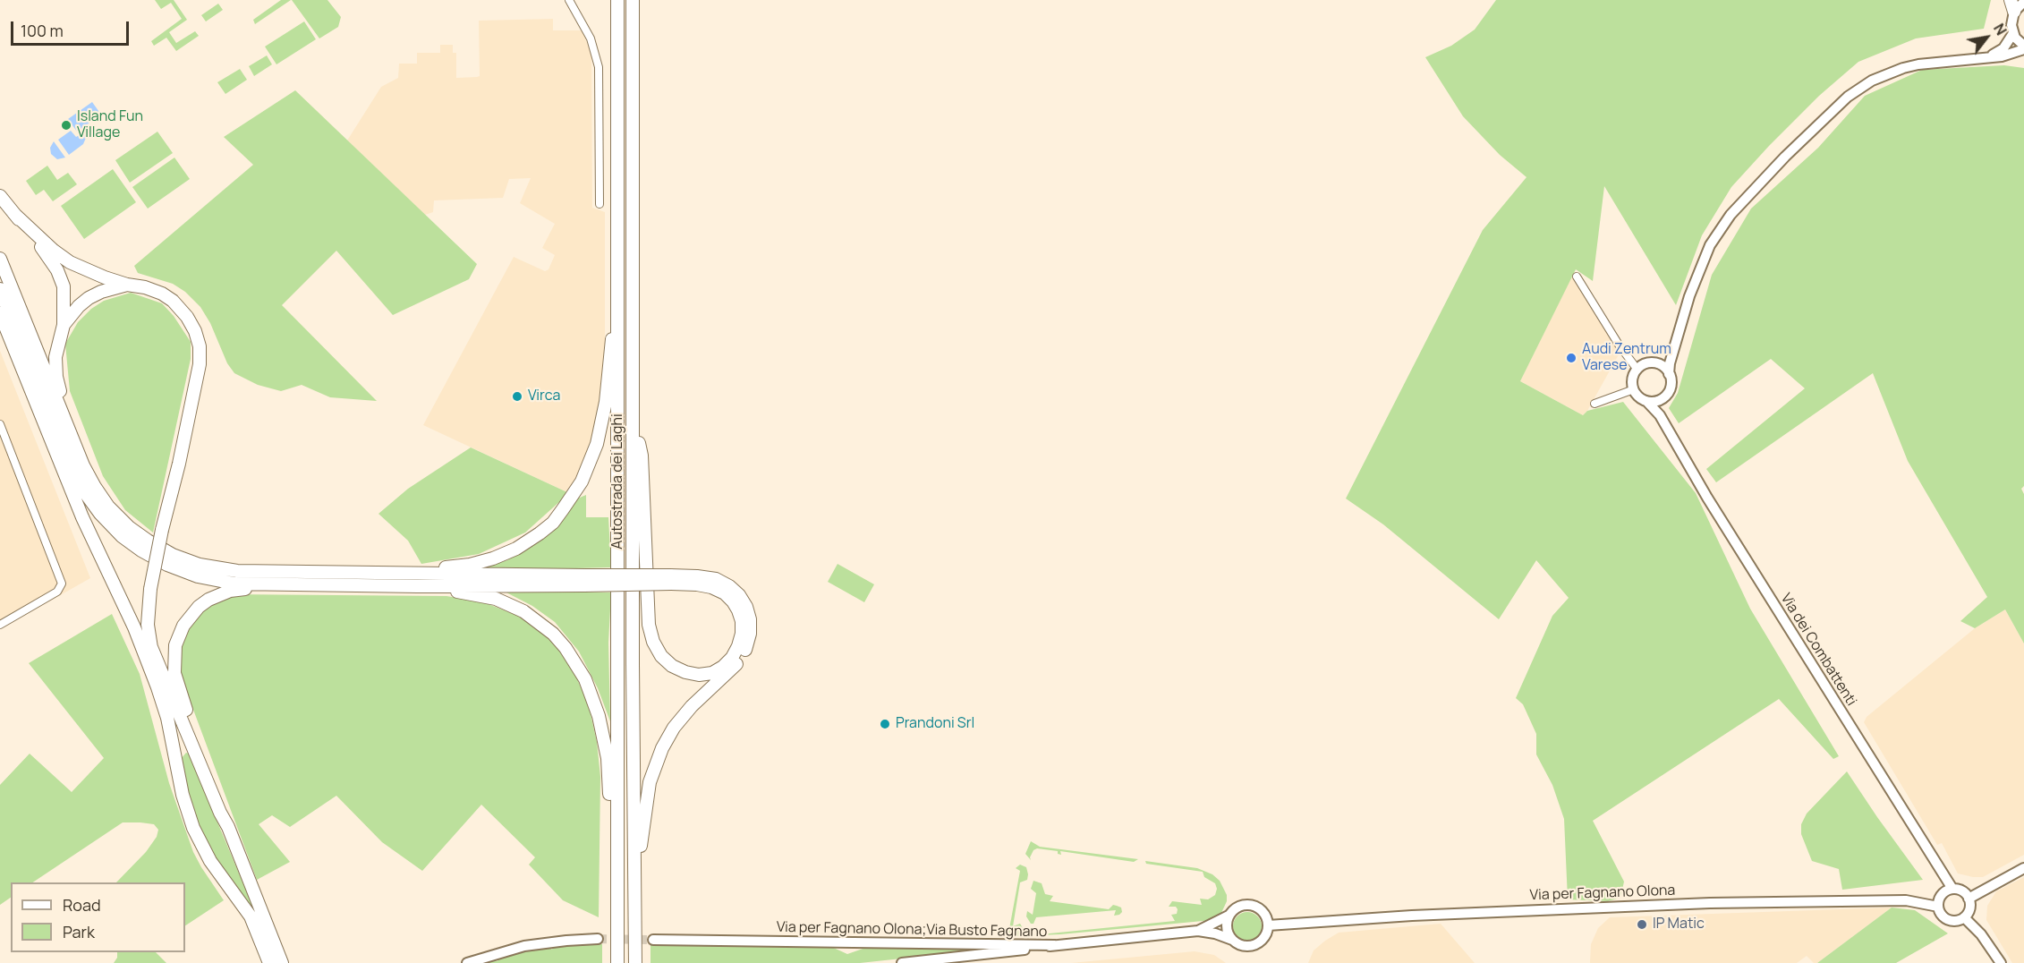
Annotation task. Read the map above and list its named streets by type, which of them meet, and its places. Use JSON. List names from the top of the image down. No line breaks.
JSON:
{"streets":{"highway":["Autostrada dei Laghi"],"main road":["Via dei Combattenti","Via per Fagnano Olona","Via per Fagnano Olona;Via Busto Fagnano"]},"crossings":[["Via dei Combattenti","Via per Fagnano Olona"]],"places":["Island Fun Village","Audi Zentrum Varese","Virca","Prandoni Srl","IP Matic"],"legend":["Road","Park"],"scale_bar":"100 m","north":"top right"}
